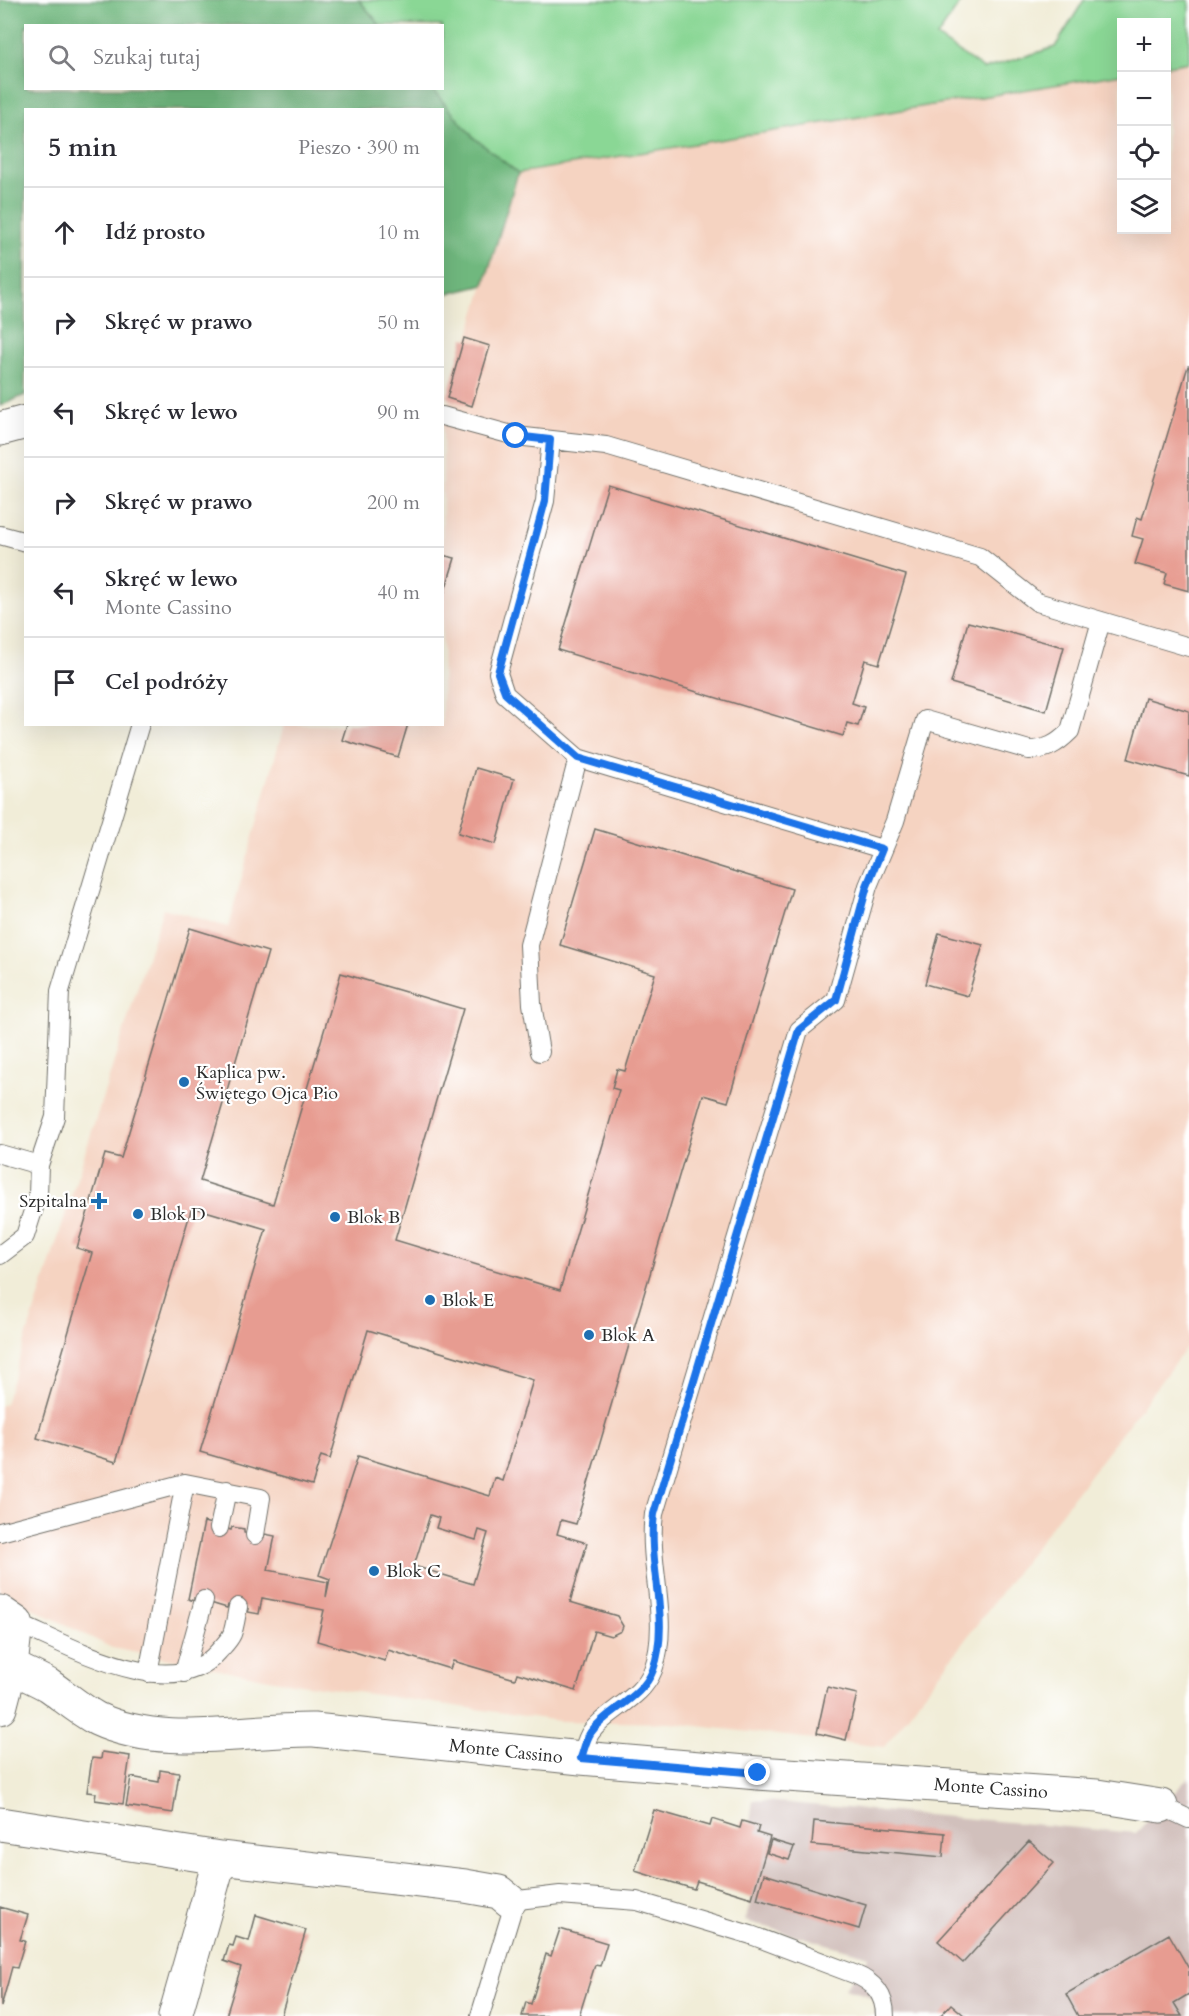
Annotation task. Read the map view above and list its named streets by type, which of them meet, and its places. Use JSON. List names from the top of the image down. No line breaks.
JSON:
{"streets":{"street":["Monte Cassino"]},"places":{"other":["Kaplica pw. Świętego Ojca Pio","Blok D","Blok B","Blok E","Blok A","Blok C"],"health":["Szpitalna"]},"page":{"map_buttons":["+","−"],"search":"Szukaj tutaj","heading":["5 min","Pieszo · 390 m"],"list":[["Idź prosto","10 m"],["Skręć w prawo","50 m"],["Skręć w lewo","90 m"],["Skręć w prawo","200 m"],["Skręć w lewo","Monte Cassino","40 m"],"Cel podróży"]}}
